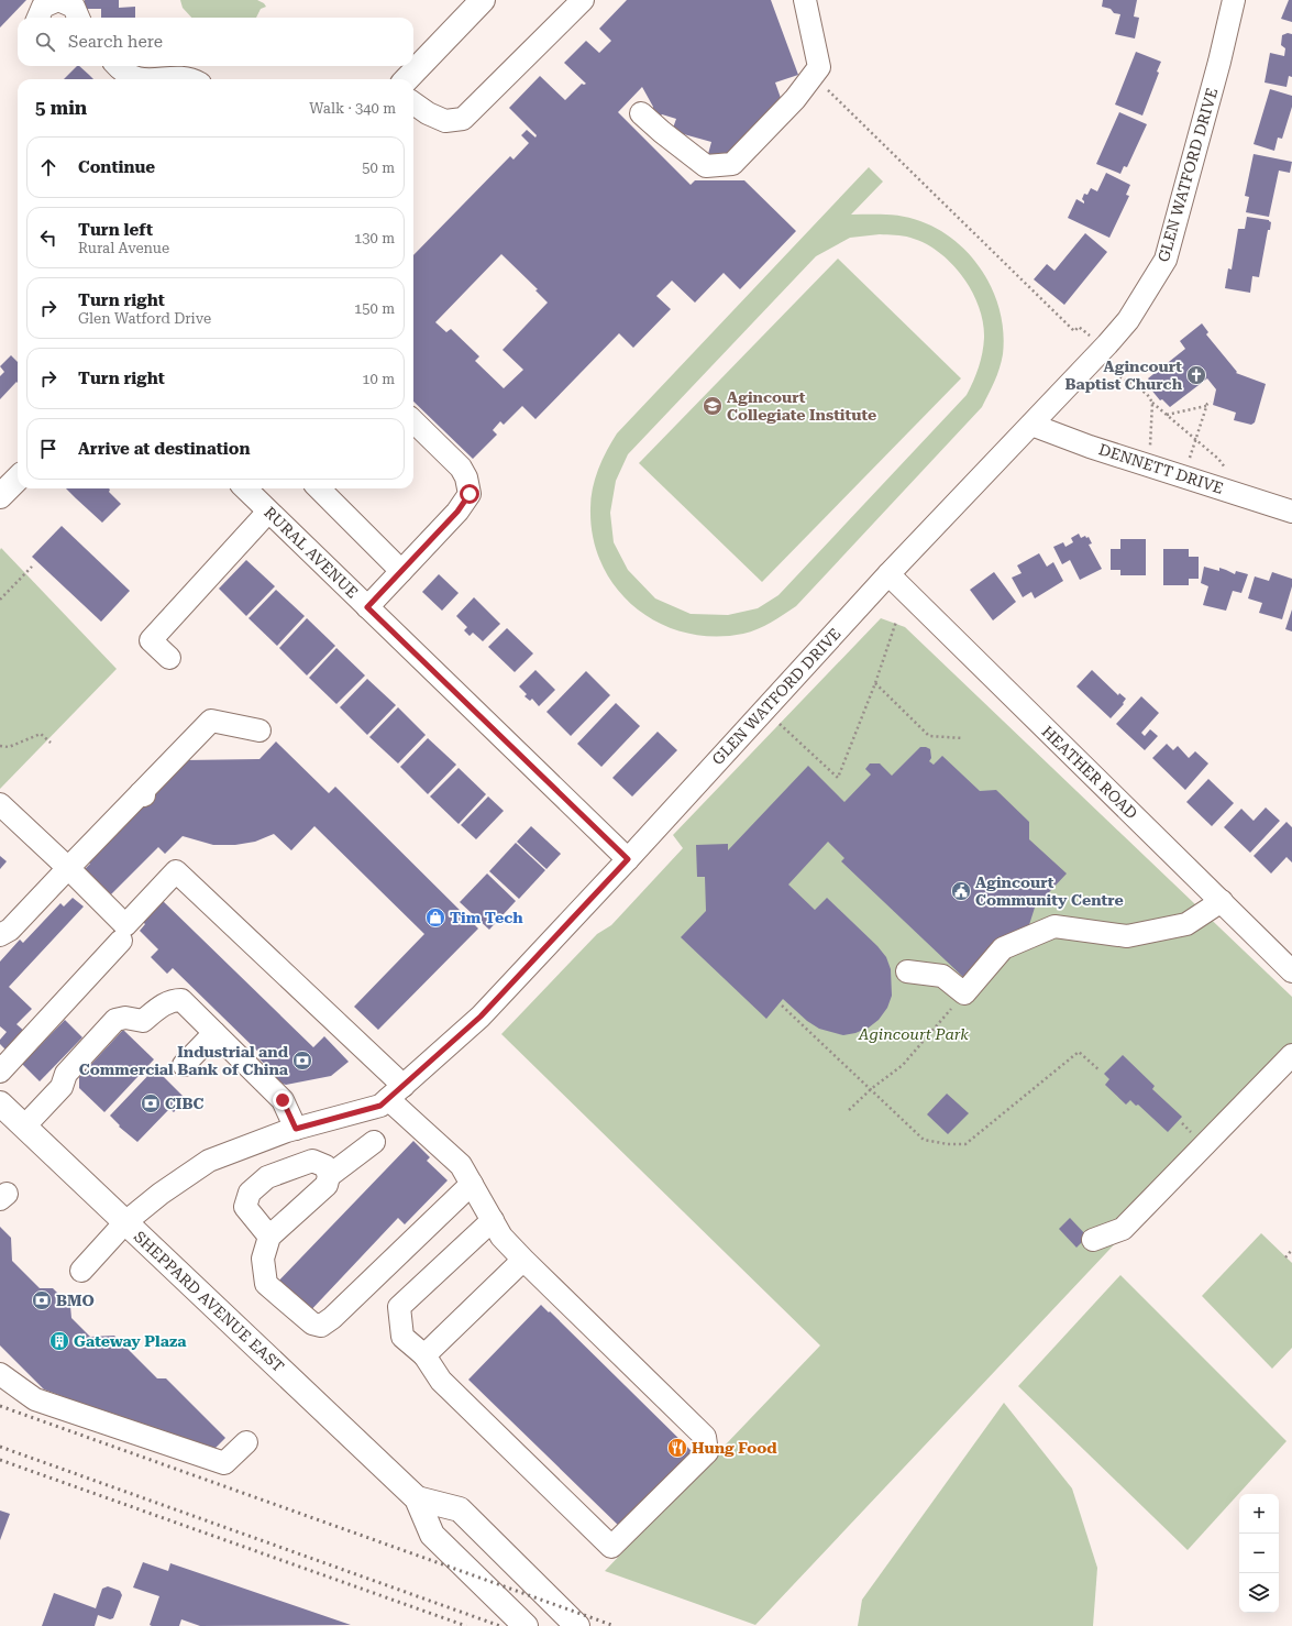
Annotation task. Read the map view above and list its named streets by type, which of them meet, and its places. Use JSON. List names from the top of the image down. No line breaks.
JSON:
{"streets":{"main road":["SHEPPARD AVENUE EAST"],"street":["GLEN WATFORD DRIVE","DENNETT DRIVE","RURAL AVENUE","HEATHER ROAD"]},"crossings":[["GLEN WATFORD DRIVE","DENNETT DRIVE"],["GLEN WATFORD DRIVE","RURAL AVENUE"],["GLEN WATFORD DRIVE","HEATHER ROAD"],["GLEN WATFORD DRIVE","SHEPPARD AVENUE EAST"]],"parks":["Agincourt Park"],"places":{"church":["Agincourt Baptist Church"],"school or university":["Agincourt Collegiate Institute"],"public building":["Agincourt Community Centre"],"shop":["Tim Tech"],"bank":["Industrial and Commercial Bank of China","CIBC","BMO"],"building":["Gateway Plaza"],"restaurant":["Hung Food"]},"page":{"search":"Search here","heading":["5 min","Walk · 340 m"],"list":[["Continue","50 m"],["Turn left","Rural Avenue","130 m"],["Turn right","Glen Watford Drive","150 m"],["Turn right","10 m"],"Arrive at destination"],"map_buttons":["+","−"]}}
